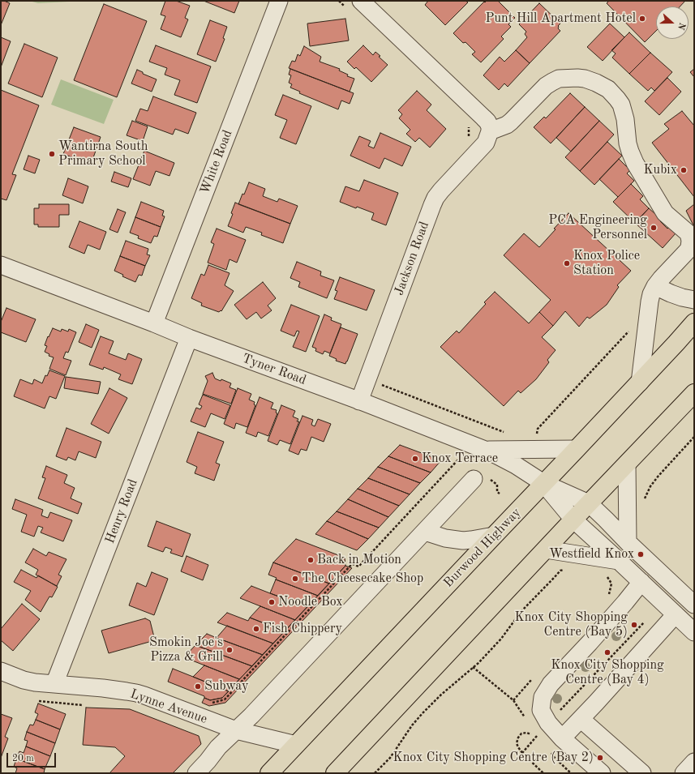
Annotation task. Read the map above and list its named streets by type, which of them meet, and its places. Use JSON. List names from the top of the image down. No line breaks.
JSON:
{"streets":{"highway":["Burwood Highway"],"street":["White Road","Jackson Road","Tyner Road","Henry Road","Lynne Avenue"]},"crossings":[["White Road","Tyner Road"],["Jackson Road","Tyner Road"],["Tyner Road","Henry Road"],["Tyner Road","Burwood Highway"],["Henry Road","Lynne Avenue"],["Burwood Highway","Lynne Avenue"]],"places":["Punt Hill Apartment Hotel","Wantirna South Primary School","Kubix","PCA Engineering Personnel","Knox Police Station","Knox Terrace","Westfield Knox","Back in Motion","The Cheesecake Shop","Noodle Box","Knox City Shopping Centre (Bay 5)","Fish Chippery","Smokin Joe's Pizza & Grill","Knox City Shopping Centre (Bay 4)","Subway","Knox City Shopping Centre (Bay 2)"],"scale_bar":"20 m","north":"right"}
